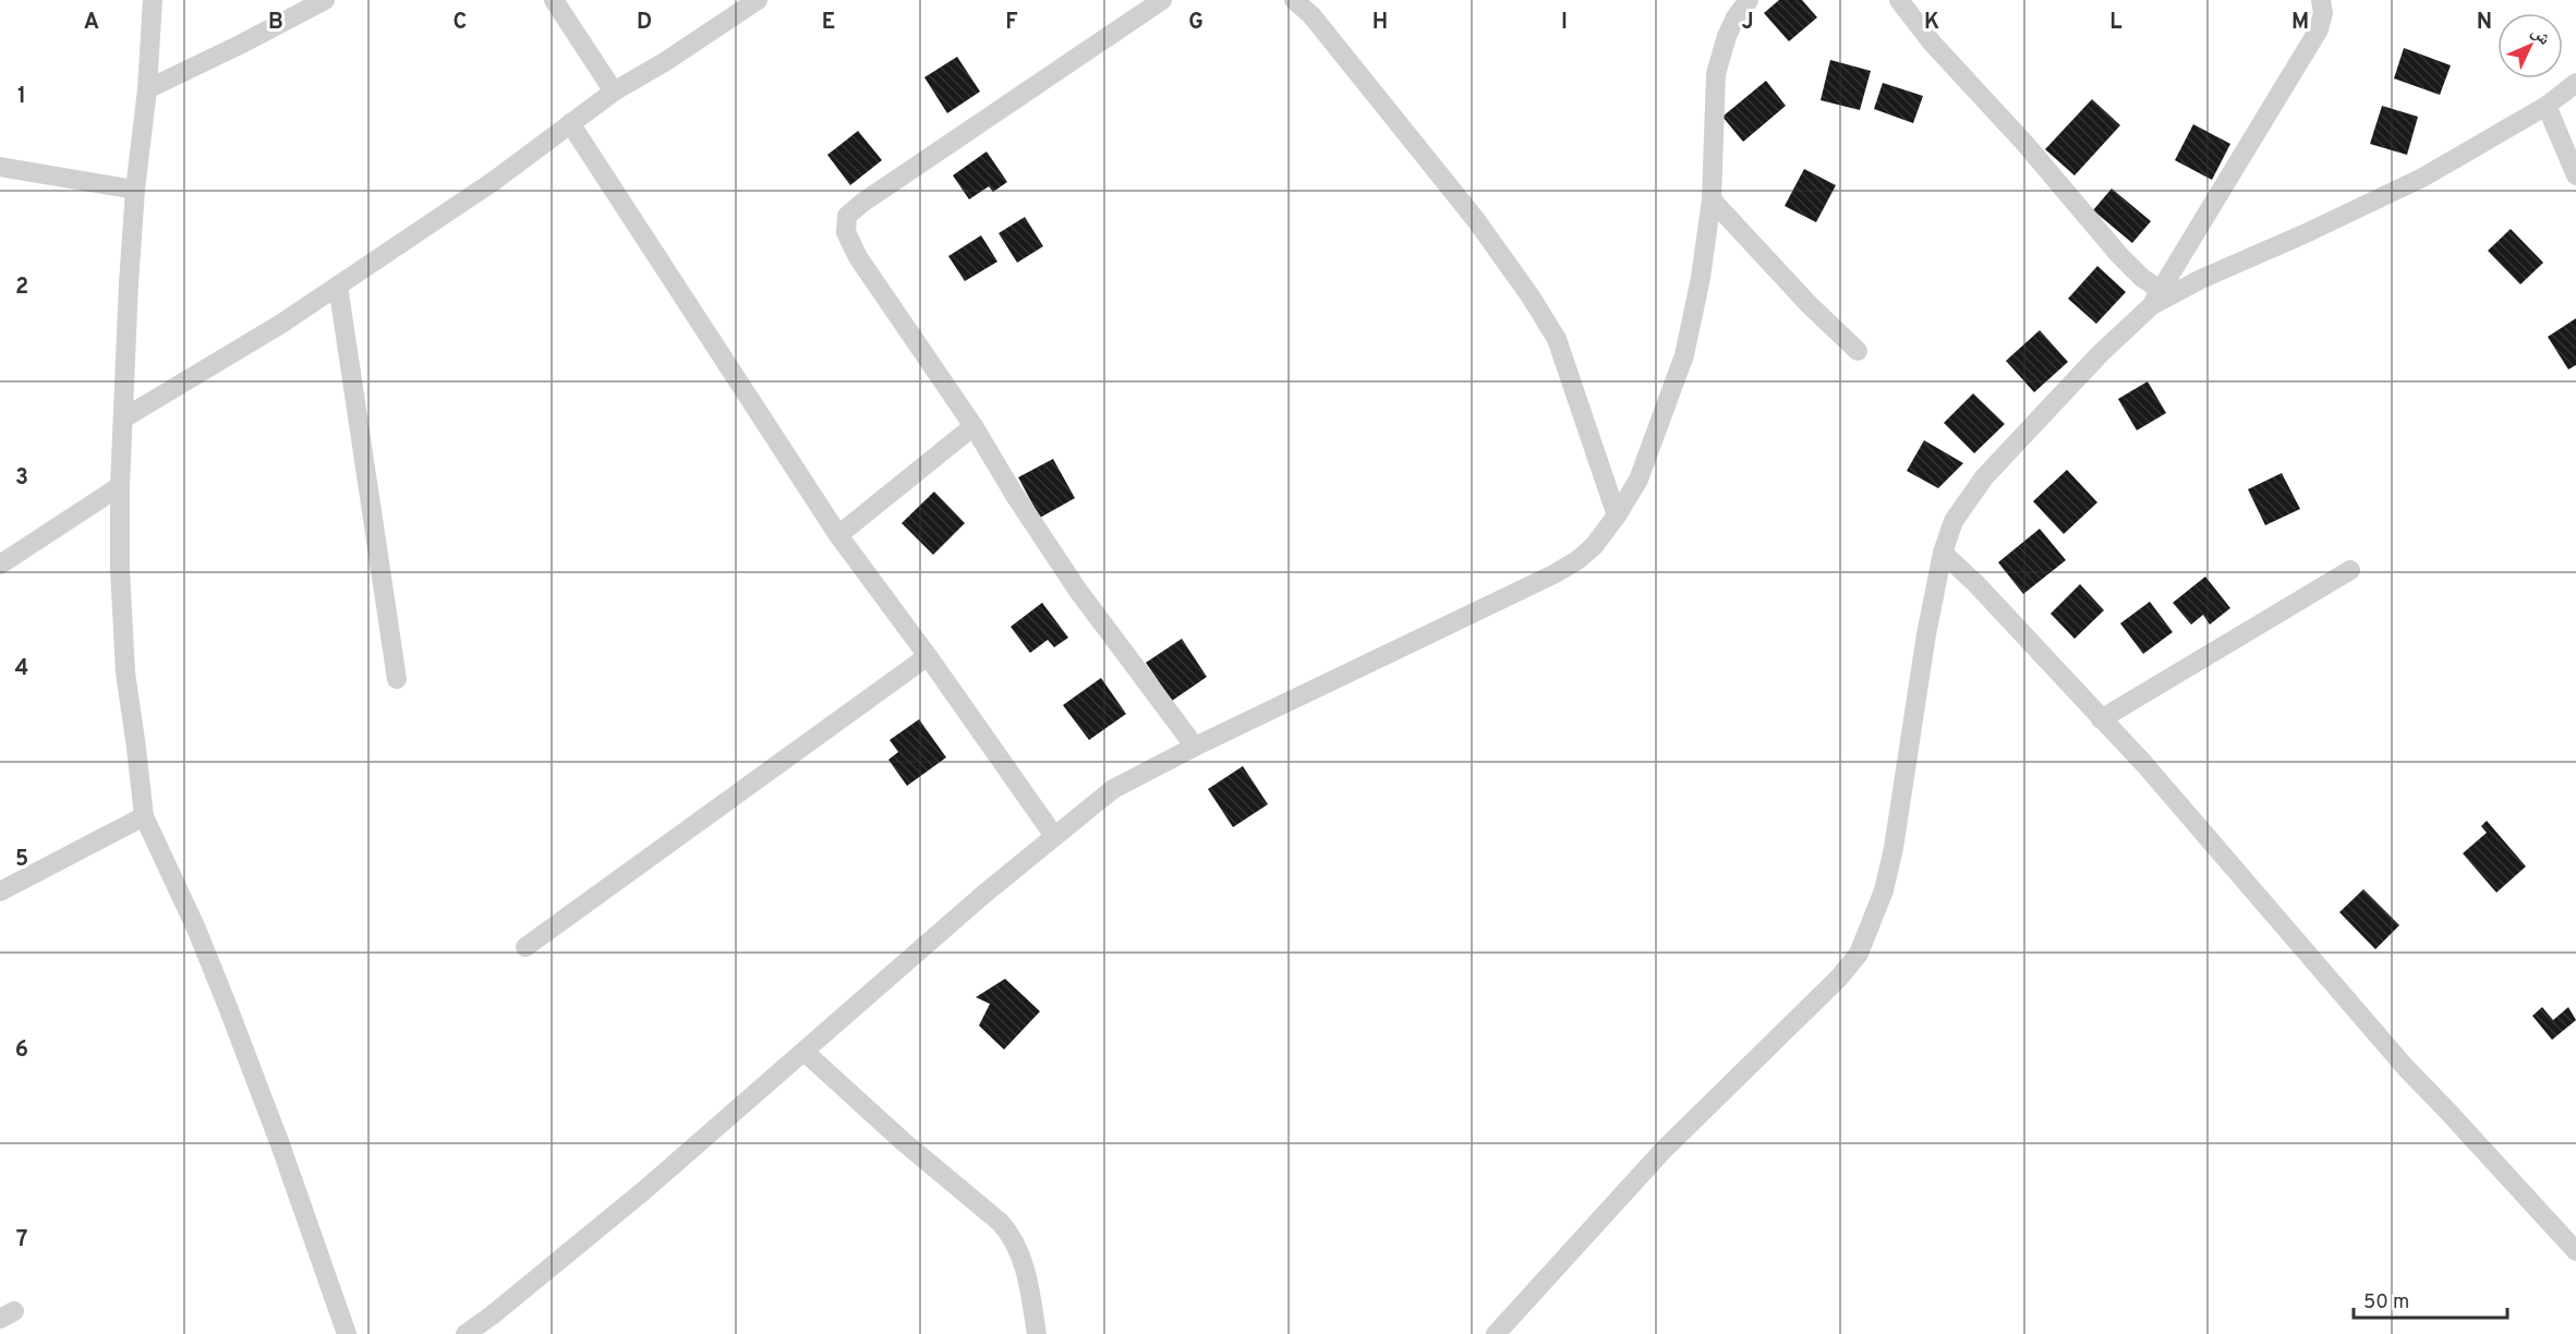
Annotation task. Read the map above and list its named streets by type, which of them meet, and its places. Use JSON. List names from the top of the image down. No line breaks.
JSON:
{"scale_bar":"50 m","north":"top right","grid":{"columns":["A","B","C","D","E","F","G","H","I","J","K","L","M","N"],"rows":["1","2","3","4","5","6","7"]}}
